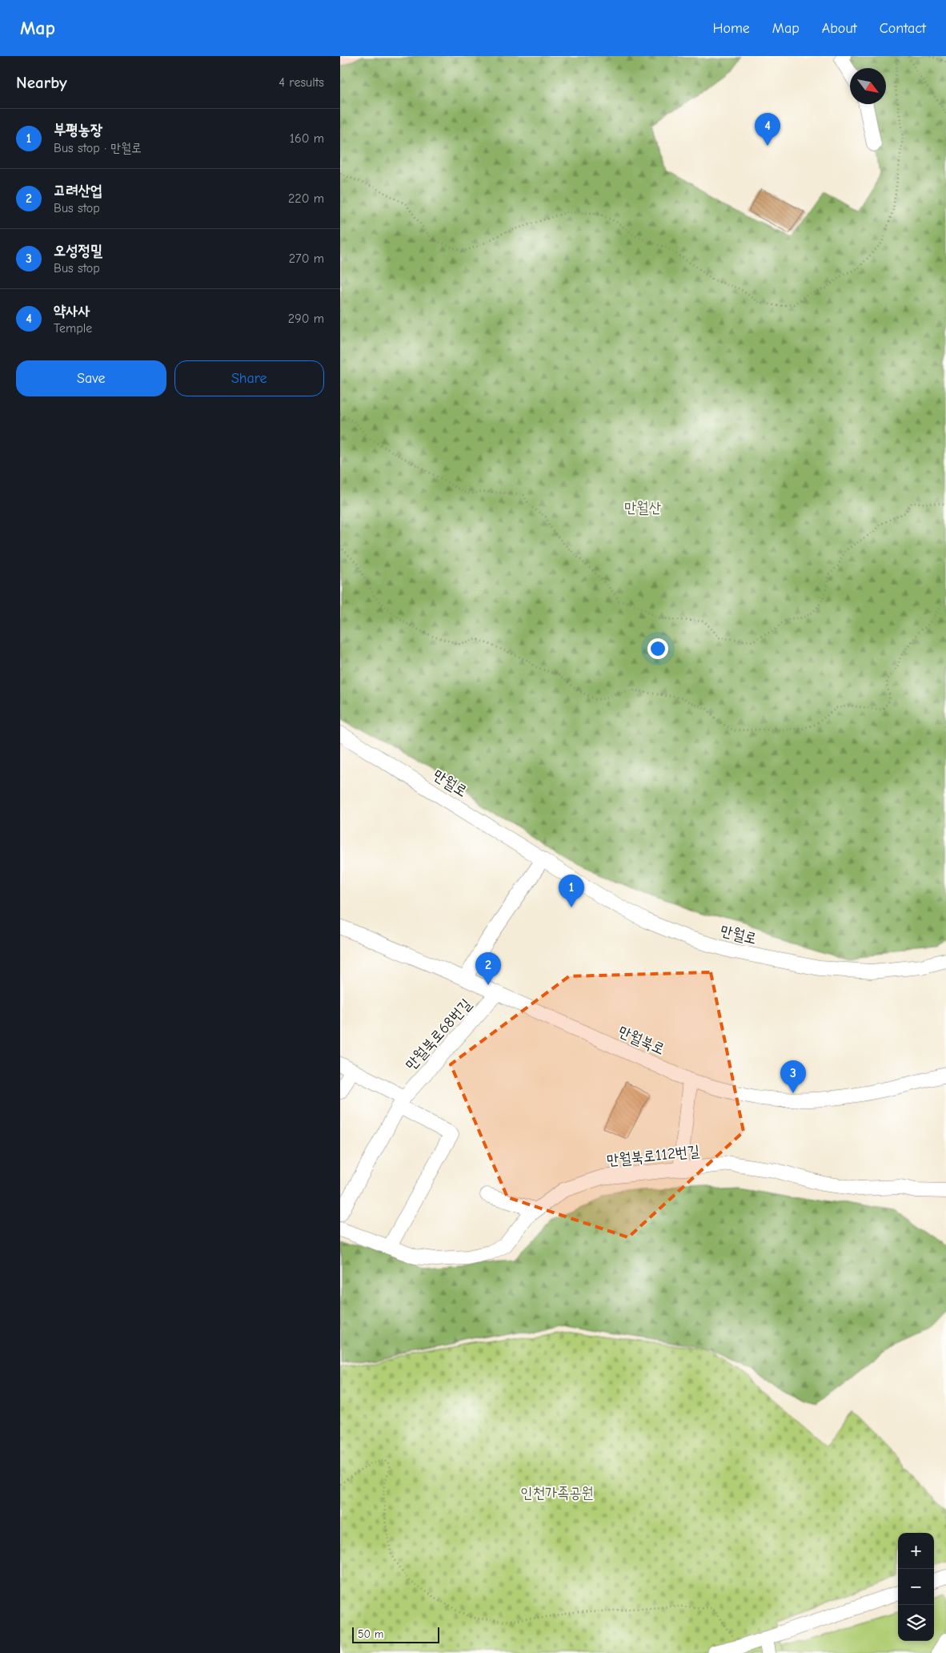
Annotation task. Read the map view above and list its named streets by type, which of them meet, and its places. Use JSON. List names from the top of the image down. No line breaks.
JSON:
{"streets":{"street":["만월로","만월북로68번길","만월북로","만월북로112번길"]},"crossings":[["만월북로68번길","만월북로"]],"parks":["만월산","인천가족공원"],"scale_bar":"50 m","north":"bottom right","page":{"header":"Map","nav":["Home","Map","About","Contact"],"heading":["Nearby","4 results"],"list":[{"mark":"1","name":"부평농장","note":"Bus stop · 만월로","value":"160 m"},{"mark":"2","name":"고려산업","note":"Bus stop","value":"220 m"},{"mark":"3","name":"오성정밀","note":"Bus stop","value":"270 m"},{"mark":"4","name":"약사사","note":"Temple","value":"290 m"}],"pins":["4","1","2","3"],"buttons":["Save","Share"],"map_buttons":["+","−"],"scale":"50 m"}}
